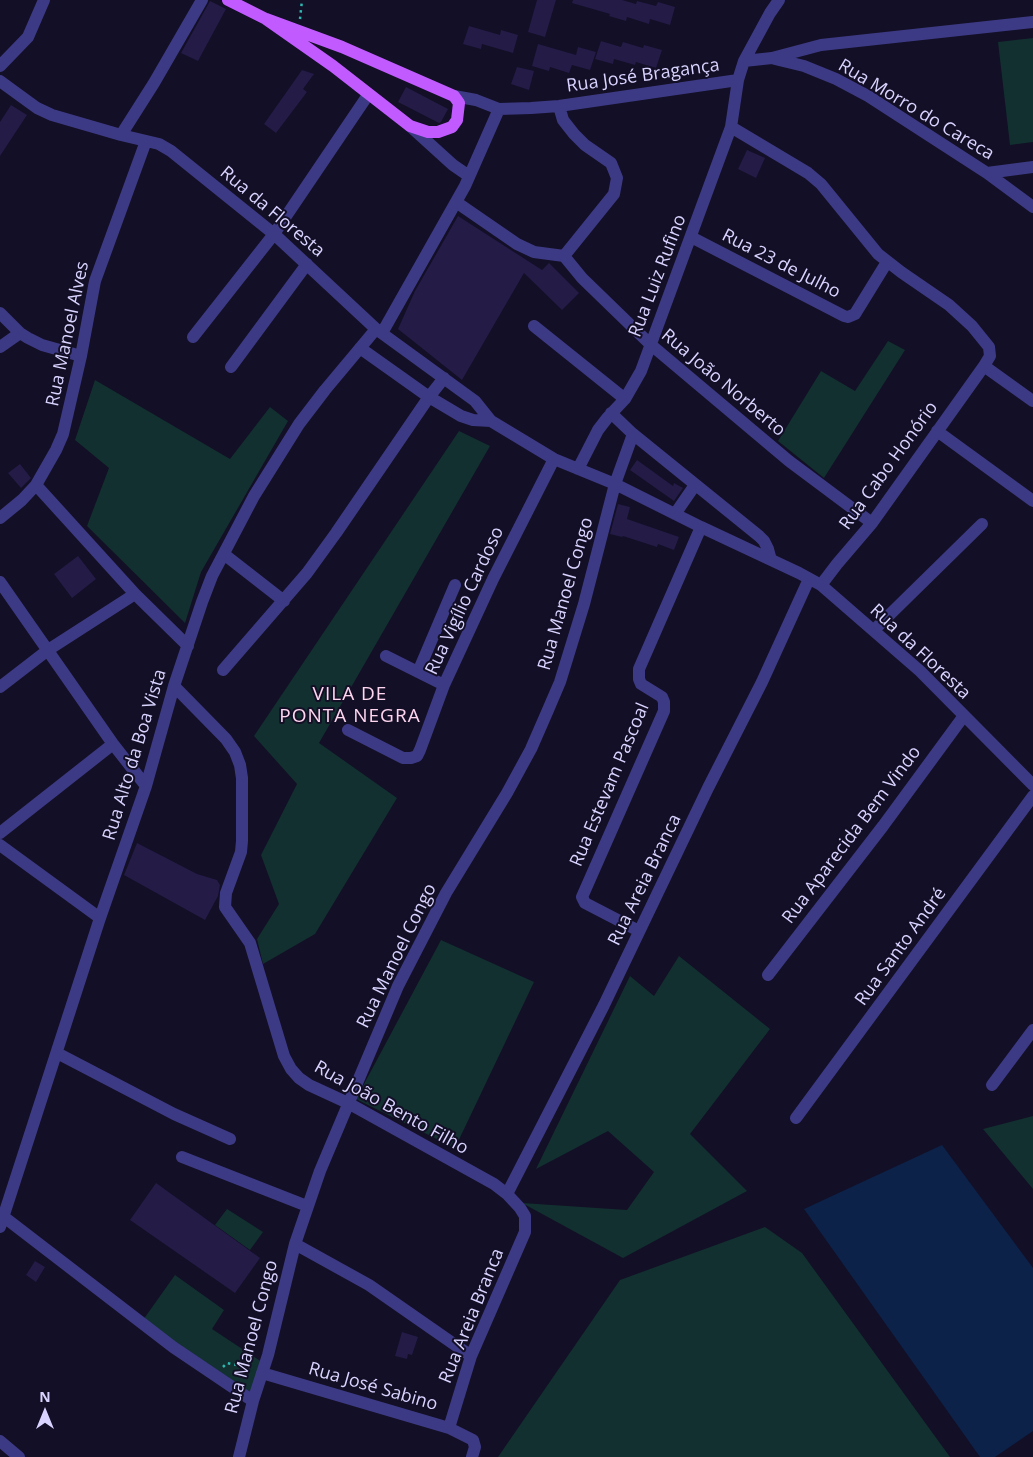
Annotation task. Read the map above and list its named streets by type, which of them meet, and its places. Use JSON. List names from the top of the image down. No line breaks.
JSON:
{"streets":{"street":["Rua José Bragança","Rua Morro do Careca","Rua da Floresta","Rua 23 de Julho","Rua Luiz Rufino","Rua Manoel Alves","Rua João Norberto","Rua Cabo Honório","Rua Manoel Congo","Rua Vigílio Cardoso","Rua Alto da Boa Vista","Rua Estevam Pascoal","Rua Aparecida Bem Vindo","Rua Areia Branca","Rua Santo André","Rua João Bento Filho","Rua José Sabino"]},"crossings":[["Rua José Bragança","Rua Morro do Careca"],["Rua José Bragança","Rua Luiz Rufino"],["Rua José Bragança","Rua João Norberto"],["Rua José Bragança","Rua Alto da Boa Vista"],["Rua da Floresta","Rua Luiz Rufino"],["Rua da Floresta","Rua Manoel Alves"],["Rua da Floresta","Rua Cabo Honório"],["Rua da Floresta","Rua Manoel Congo"],["Rua da Floresta","Rua Vigílio Cardoso"],["Rua da Floresta","Rua Alto da Boa Vista"],["Rua da Floresta","Rua Estevam Pascoal"],["Rua da Floresta","Rua Aparecida Bem Vindo"],["Rua da Floresta","Rua Areia Branca"],["Rua 23 de Julho","Rua Luiz Rufino"],["Rua Luiz Rufino","Rua João Norberto"],["Rua João Norberto","Rua Cabo Honório"],["Rua João Norberto","Rua Alto da Boa Vista"],["Rua Manoel Congo","Rua João Bento Filho"],["Rua Manoel Congo","Rua José Sabino"],["Rua Alto da Boa Vista","Rua João Bento Filho"],["Rua Estevam Pascoal","Rua Areia Branca"],["Rua Areia Branca","Rua João Bento Filho"],["Rua Areia Branca","Rua José Sabino"]],"districts":["VILA DE PONTA NEGRA"],"north":"top"}
